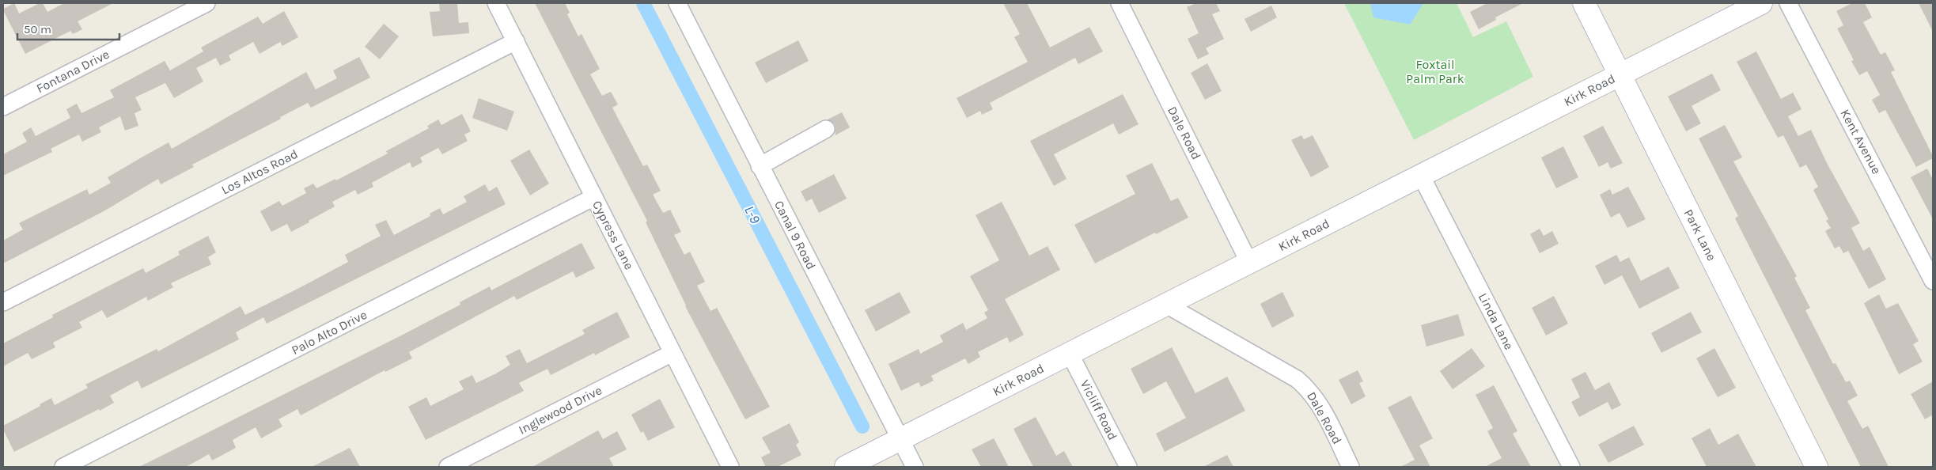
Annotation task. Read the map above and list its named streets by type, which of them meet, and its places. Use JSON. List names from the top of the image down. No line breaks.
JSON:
{"streets":{"street":["Fontana Drive","Kirk Road","Dale Road","Kent Avenue","Los Altos Road","Cypress Lane","Canal 9 Road","Park Lane","Linda Lane","Palo Alto Drive","Inglewood Drive","Vicliff Road"]},"crossings":[["Kirk Road","Dale Road"],["Kirk Road","Canal 9 Road"],["Kirk Road","Park Lane"],["Kirk Road","Linda Lane"],["Kirk Road","Vicliff Road"],["Los Altos Road","Cypress Lane"],["Cypress Lane","Palo Alto Drive"],["Cypress Lane","Inglewood Drive"]],"water":["L-9"],"parks":["Foxtail Palm Park"],"scale_bar":"50 m"}
